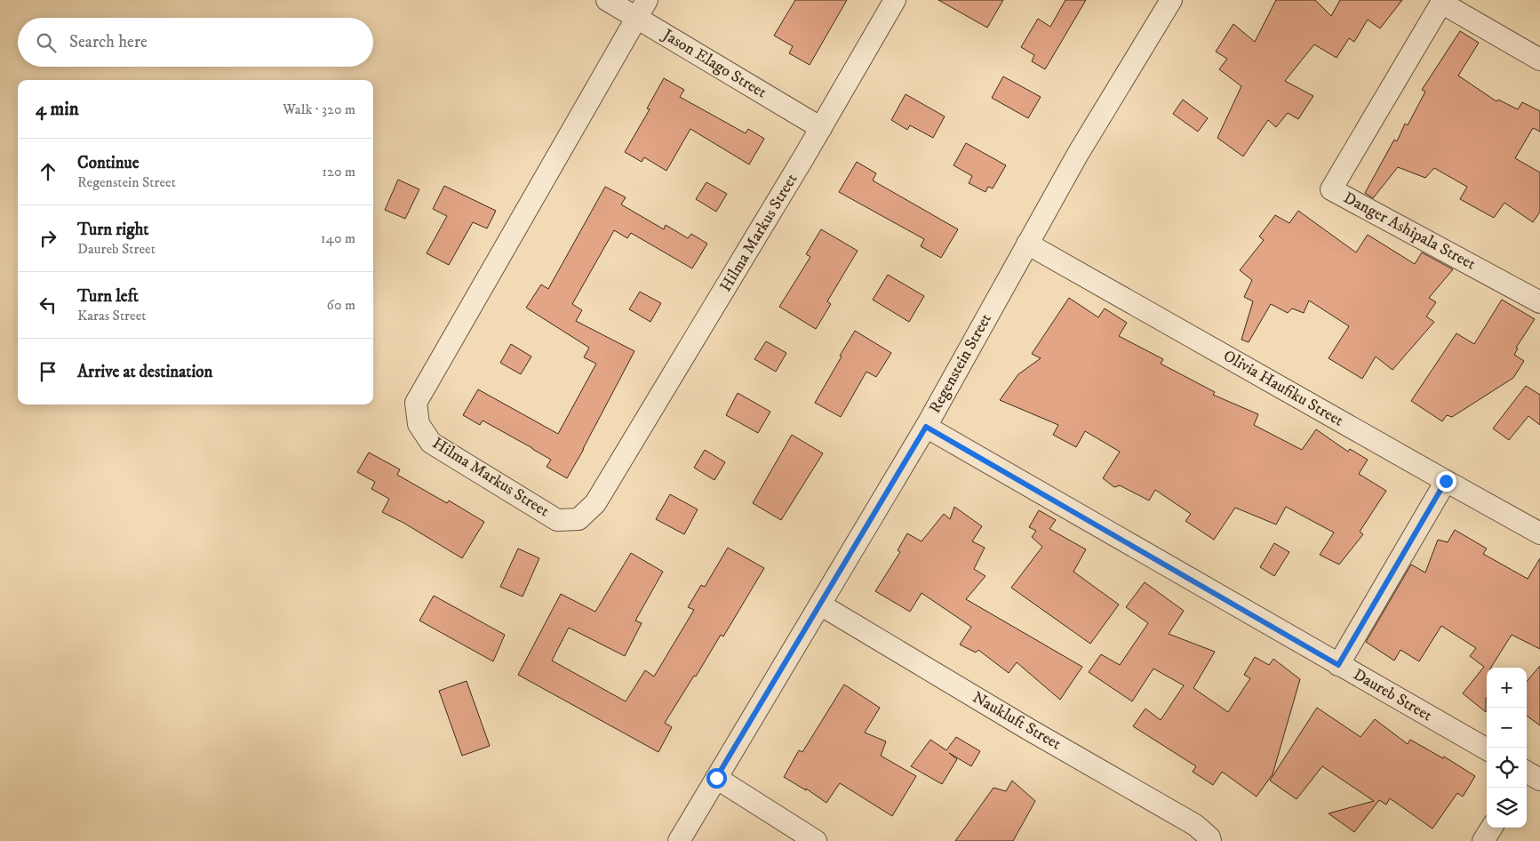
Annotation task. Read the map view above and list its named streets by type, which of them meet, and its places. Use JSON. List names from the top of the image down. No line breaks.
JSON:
{"streets":{"street":["Jason Elago Street","Danger Ashipala Street","Hilma Markus Street","Regenstein Street","Olivia Haufiku Street","Daureb Street","Naukluft Street"]},"crossings":[["Jason Elago Street","Hilma Markus Street"],["Regenstein Street","Olivia Haufiku Street"],["Regenstein Street","Daureb Street"],["Regenstein Street","Naukluft Street"]],"page":{"search":"Search here","heading":["4 min","Walk · 320 m"],"list":[["Continue","Regenstein Street","120 m"],["Turn right","Daureb Street","140 m"],["Turn left","Karas Street","60 m"],"Arrive at destination"],"map_buttons":["+","−"]}}
